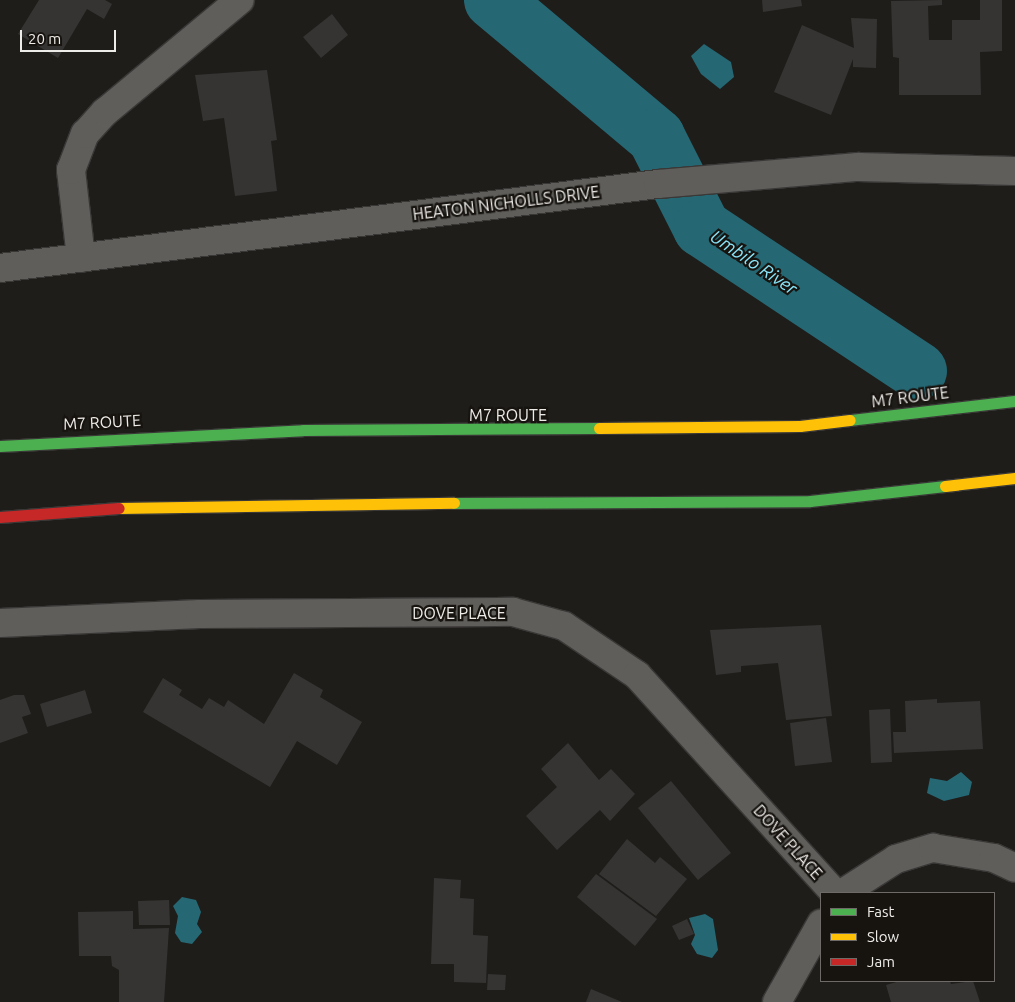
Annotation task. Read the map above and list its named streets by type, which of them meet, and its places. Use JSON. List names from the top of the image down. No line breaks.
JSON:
{"streets":{"highway":["M7 ROUTE"],"street":["HEATON NICHOLLS DRIVE","DOVE PLACE"]},"water":["Umbilo River"],"legend":["Fast","Slow","Jam"],"scale_bar":"20 m"}
